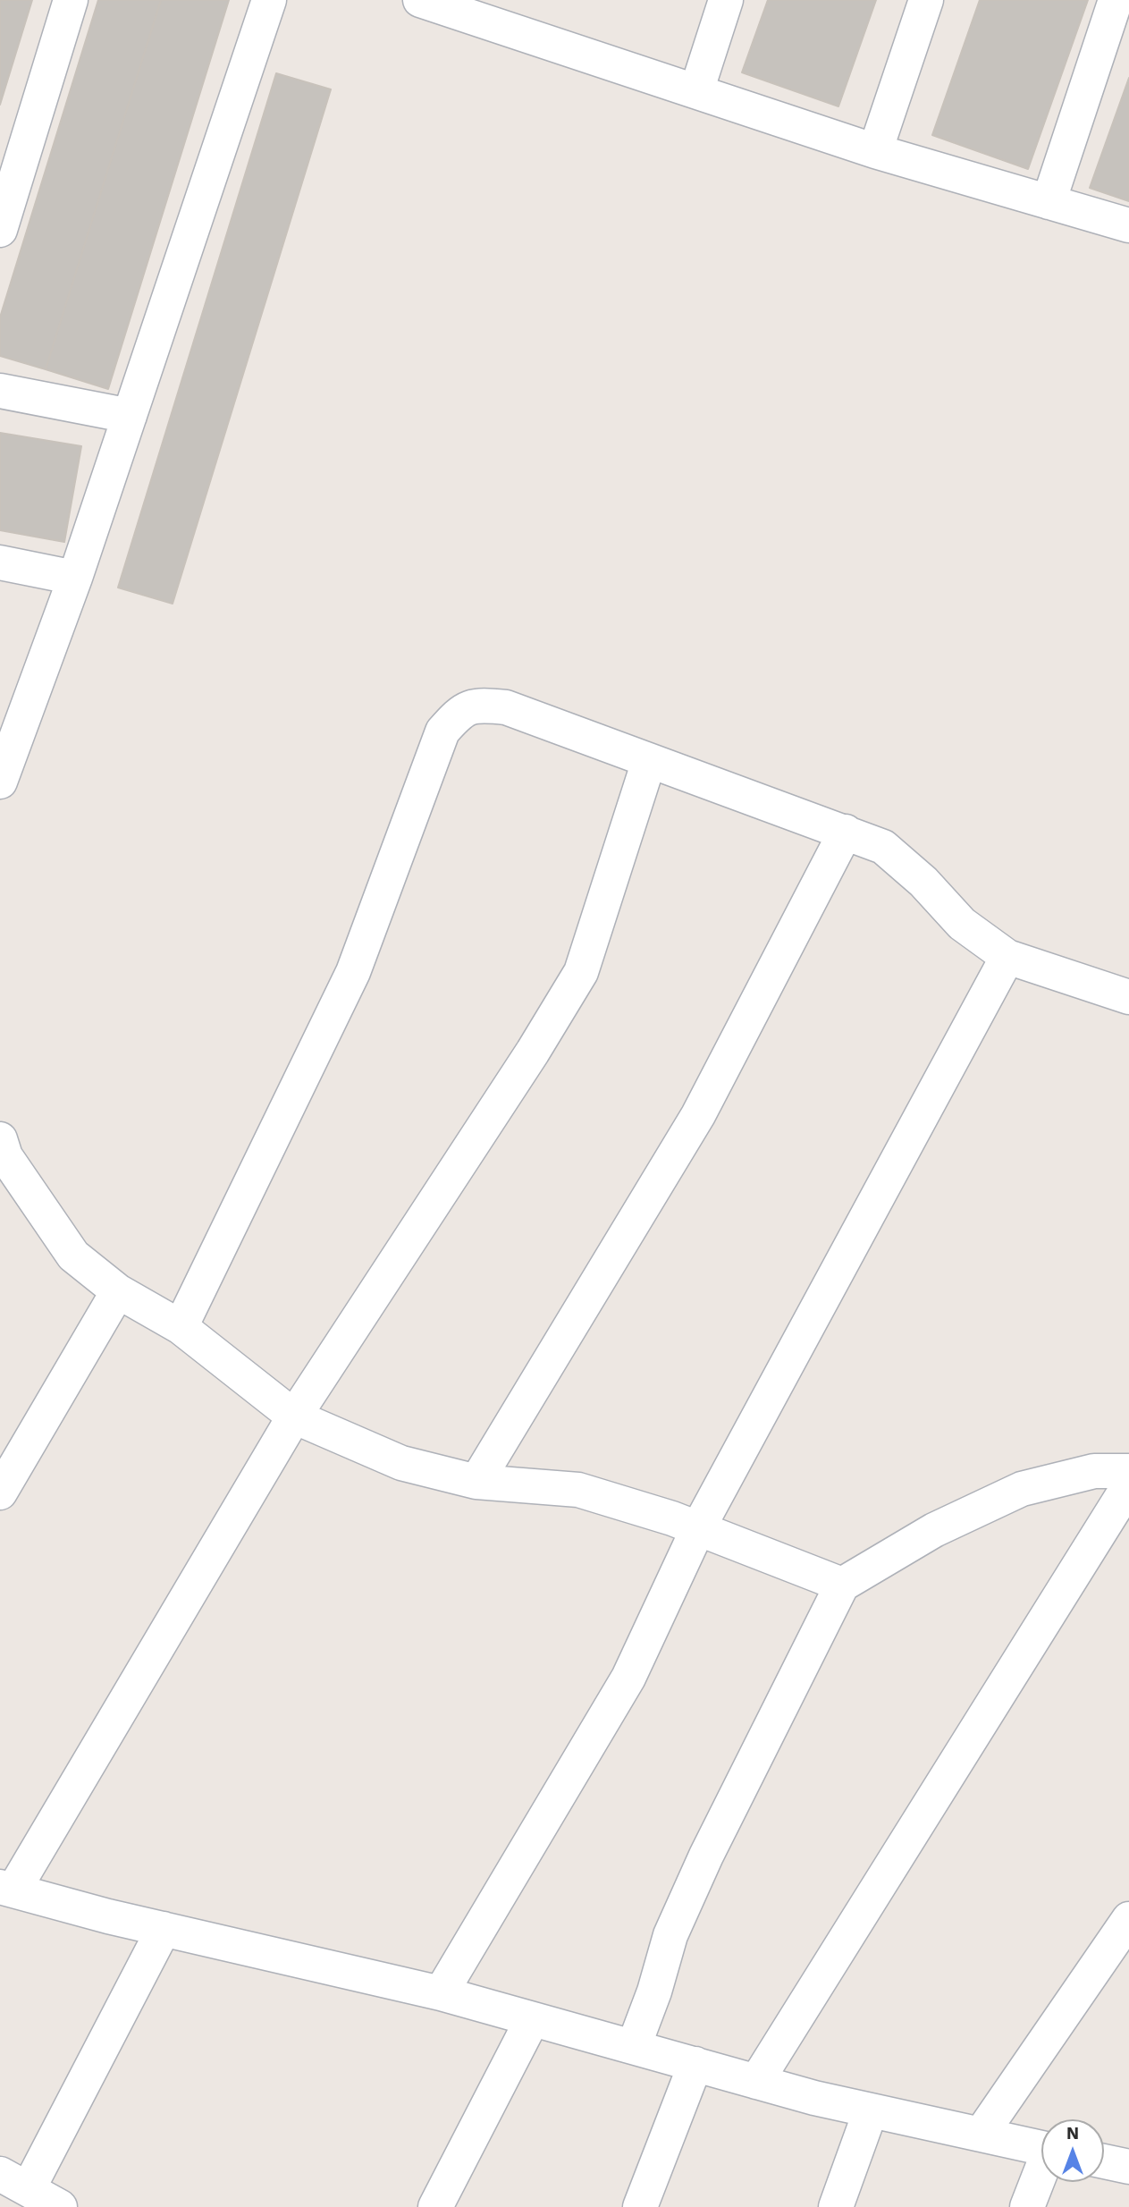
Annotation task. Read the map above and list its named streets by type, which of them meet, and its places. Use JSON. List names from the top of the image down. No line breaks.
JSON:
{"north":"top"}
